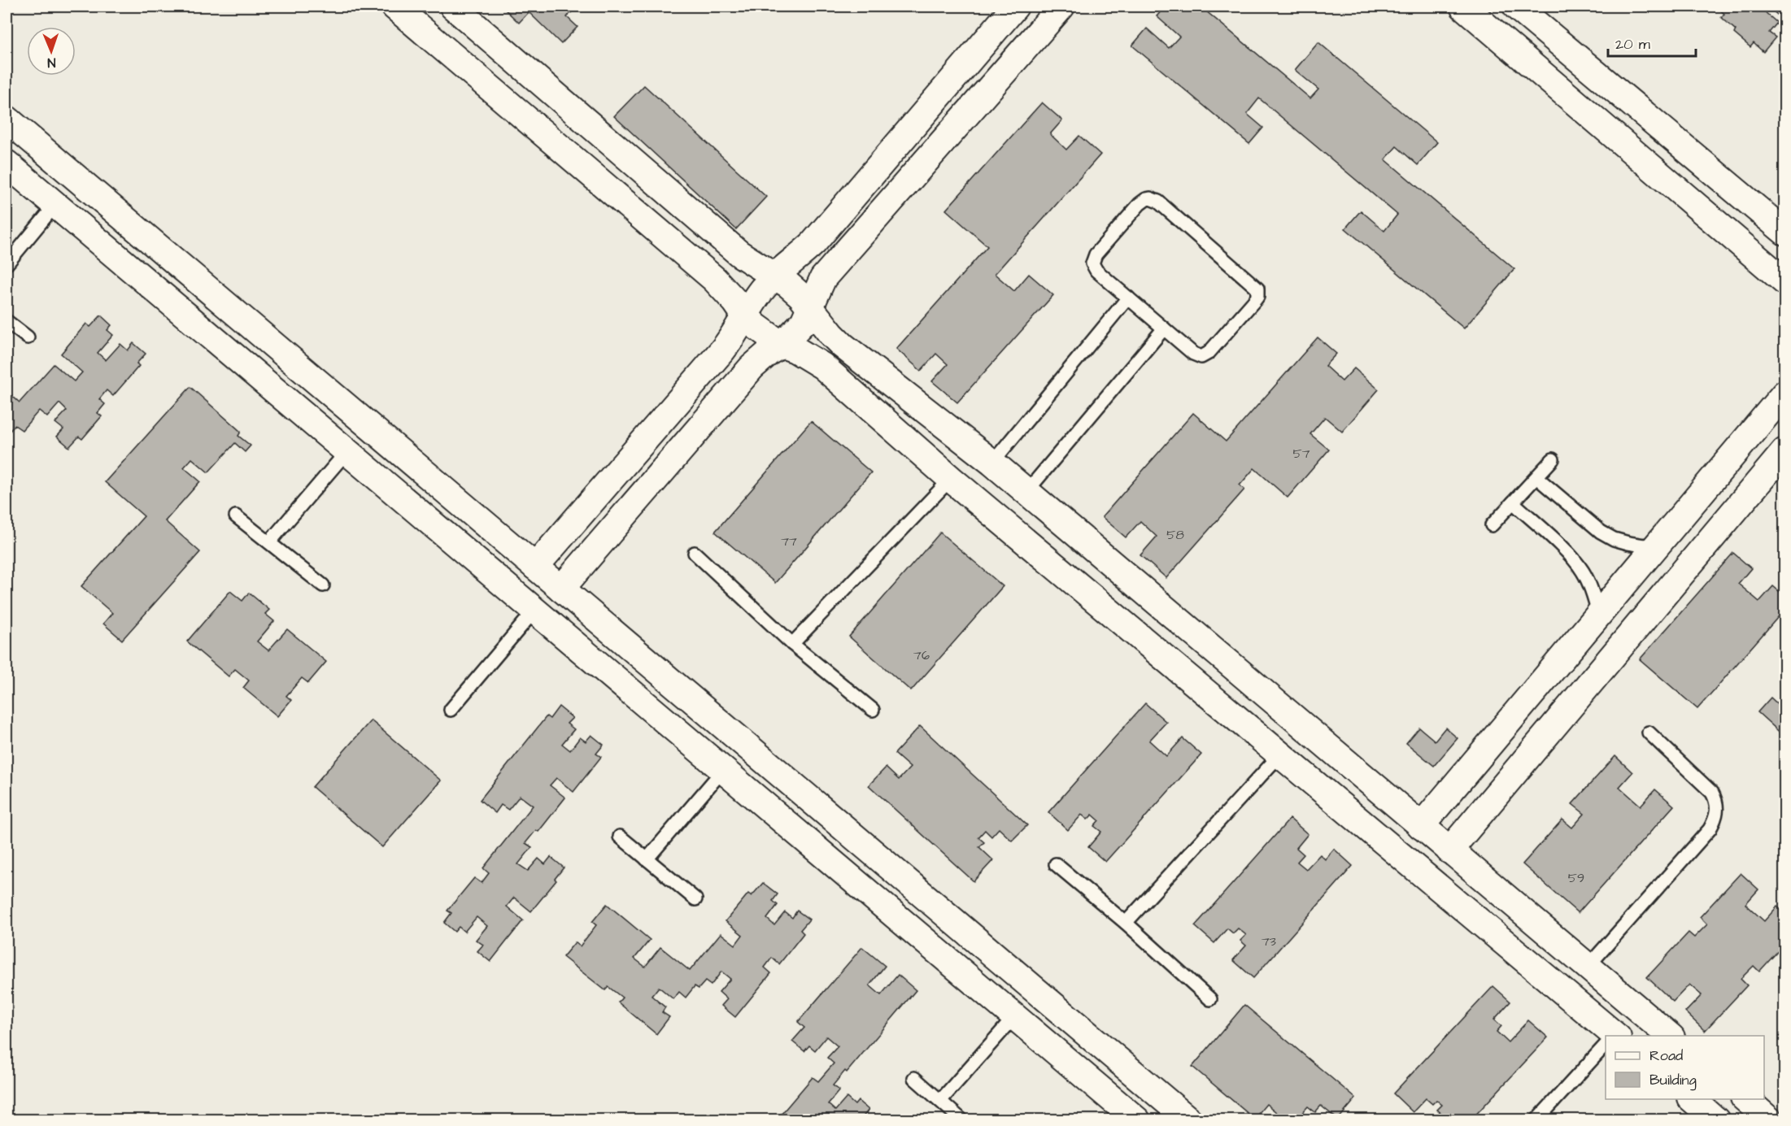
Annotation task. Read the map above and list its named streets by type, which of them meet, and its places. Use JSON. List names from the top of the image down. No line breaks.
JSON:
{"house_numbers":["57","58","77","76","59","73"],"legend":["Road","Building"],"scale_bar":"20 m","north":"bottom"}
